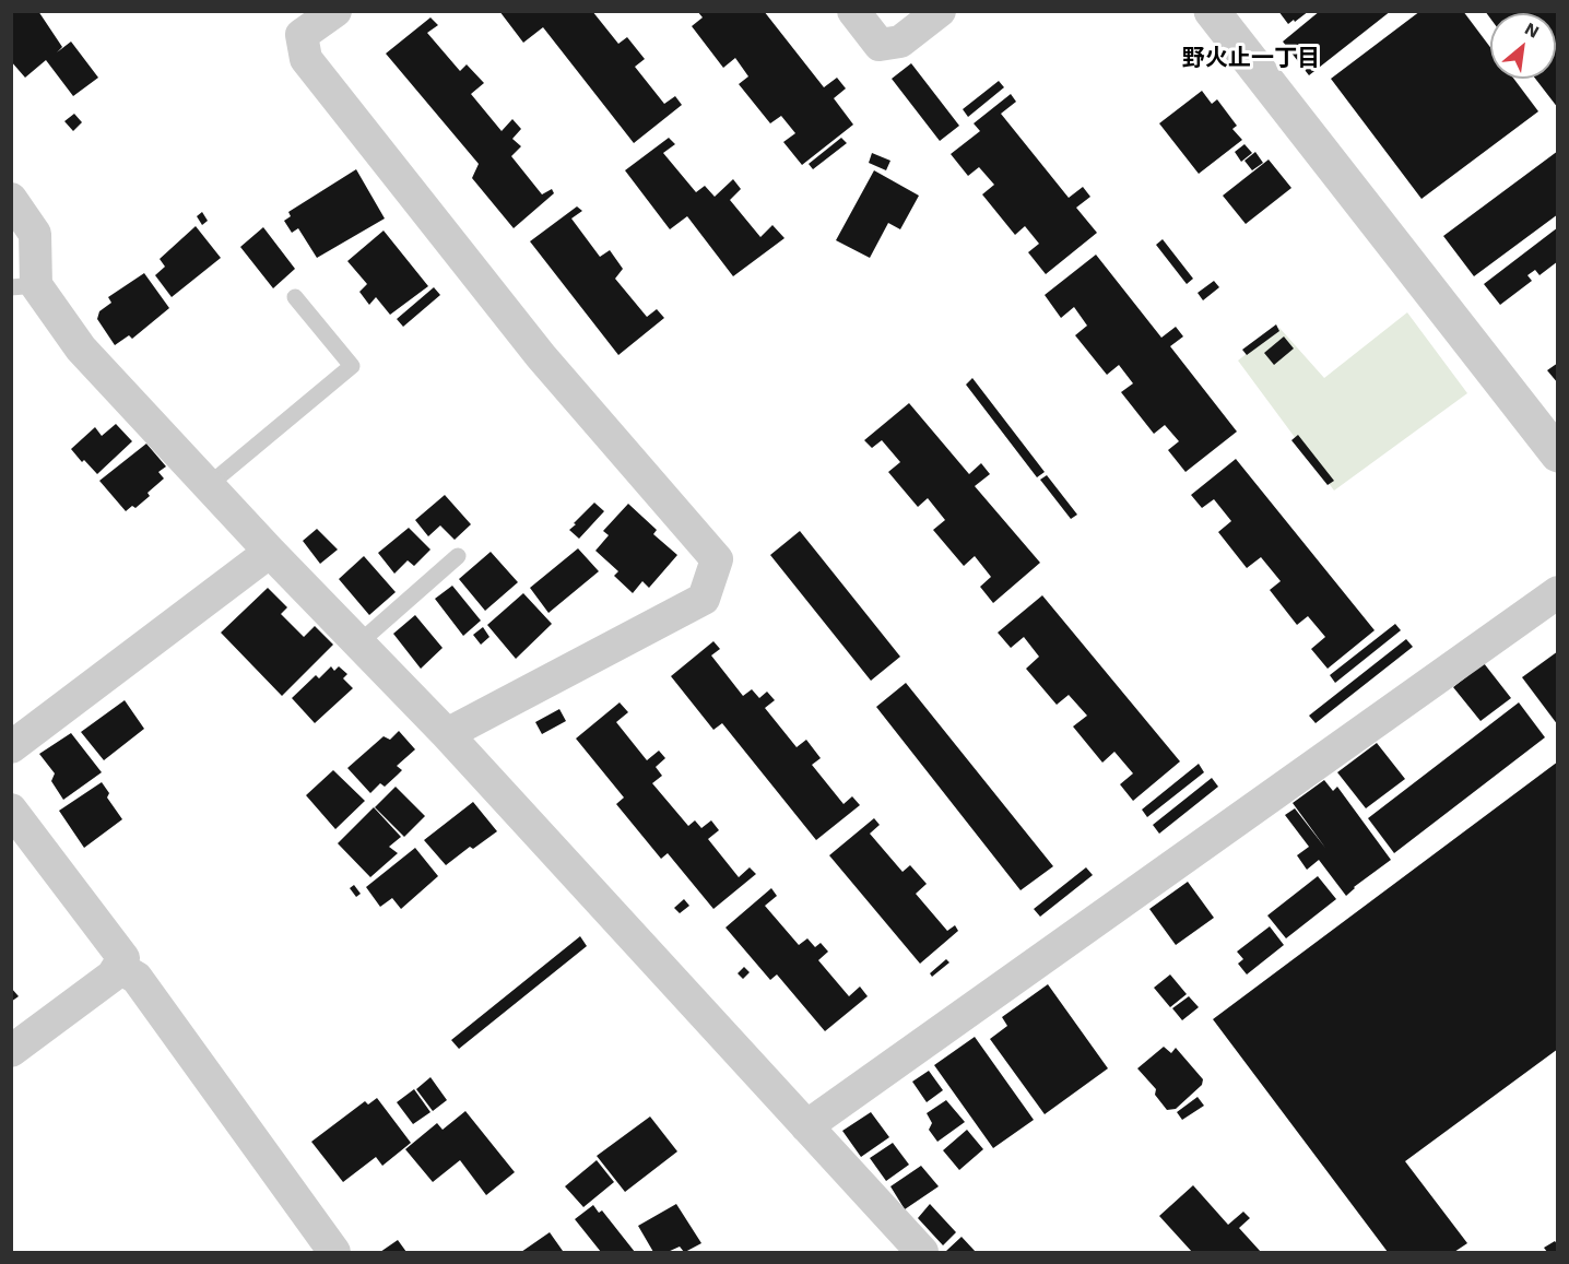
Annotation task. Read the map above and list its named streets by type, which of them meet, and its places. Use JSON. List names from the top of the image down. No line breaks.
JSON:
{"districts":["野火止一丁目"],"north":"top right"}
